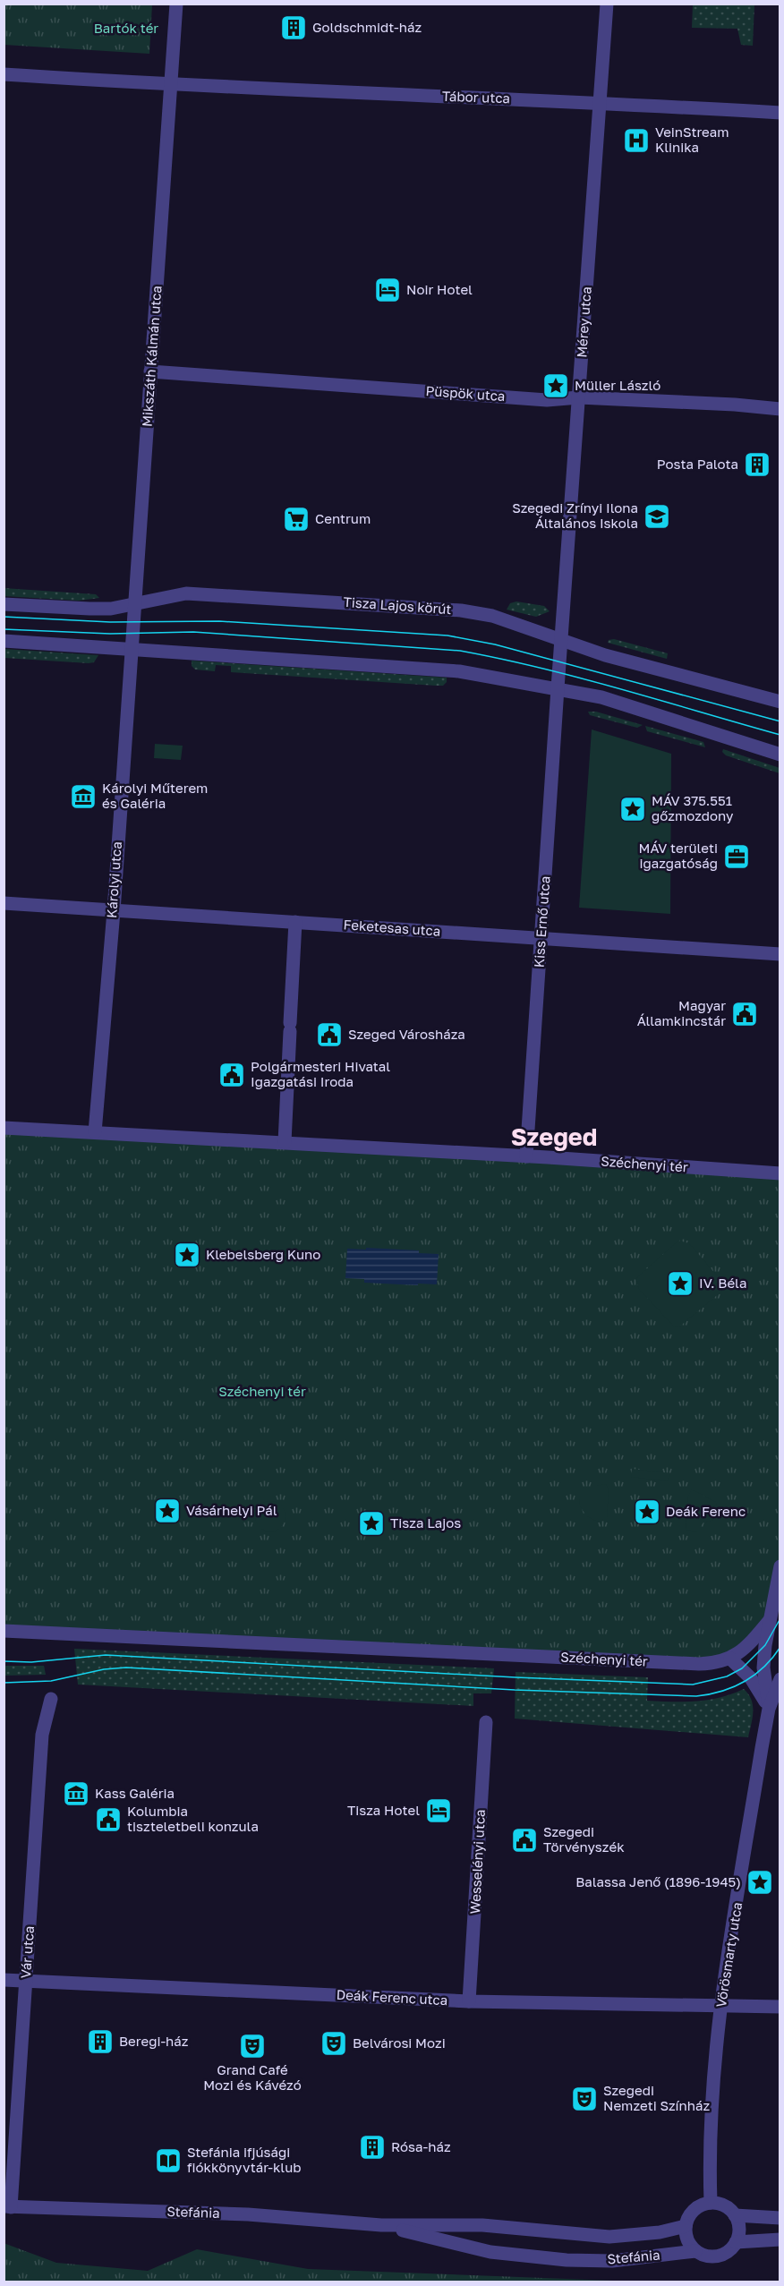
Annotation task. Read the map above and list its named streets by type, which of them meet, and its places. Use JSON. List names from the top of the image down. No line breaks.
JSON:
{"streets":{"street":["Tábor utca","Mérey utca","Mikszáth Kálmán utca","Püspök utca","Tisza Lajos körút","Károlyi utca","Kiss Ernő utca","Feketesas utca","Széchenyi tér","Wesselényi utca","Vár utca","Vörösmarty utca","Deák Ferenc utca","Stefánia"]},"crossings":[["Tábor utca","Mérey utca"],["Tábor utca","Mikszáth Kálmán utca"],["Mérey utca","Püspök utca"],["Mérey utca","Tisza Lajos körút"],["Mérey utca","Kiss Ernő utca"],["Mikszáth Kálmán utca","Püspök utca"],["Mikszáth Kálmán utca","Tisza Lajos körút"],["Mikszáth Kálmán utca","Károlyi utca"],["Tisza Lajos körút","Kiss Ernő utca"],["Károlyi utca","Feketesas utca"],["Károlyi utca","Széchenyi tér"],["Kiss Ernő utca","Feketesas utca"],["Kiss Ernő utca","Széchenyi tér"],["Széchenyi tér","Vörösmarty utca"],["Wesselényi utca","Deák Ferenc utca"],["Vár utca","Deák Ferenc utca"],["Vár utca","Stefánia"],["Vörösmarty utca","Deák Ferenc utca"],["Vörösmarty utca","Stefánia"]],"districts":["Szeged"],"parks":["Bartók tér","Széchenyi tér"],"places":{"building":["Goldschmidt-ház","Posta Palota","Beregi-ház","Rósa-ház"],"hospital":["VeinStream Klinika"],"hotel":["Noir Hotel","Tisza Hotel"],"place":["Müller László","MÁV 375.551 gőzmozdony","Klebelsberg Kuno","IV. Béla","Vásárhelyi Pál","Deák Ferenc","Tisza Lajos","Balassa Jenő (1896-1945)"],"school or university":["Szegedi Zrínyi Ilona Általános Iskola"],"supermarket":["Centrum"],"museum":["Károlyi Műterem és Galéria","Kass Galéria"],"office":["MÁV területi igazgatóság"],"public building":["Magyar Államkincstár","Szeged Városháza","Polgármesteri Hivatal Igazgatási Iroda","Kolumbia tiszteletbeli konzula","Szegedi Törvényszék"],"theatre":["Belvárosi Mozi","Grand Café Mozi és Kávézó","Szegedi Nemzeti Színház"],"library":["Stefánia ifjúsági fiókkönyvtár-klub"]}}
